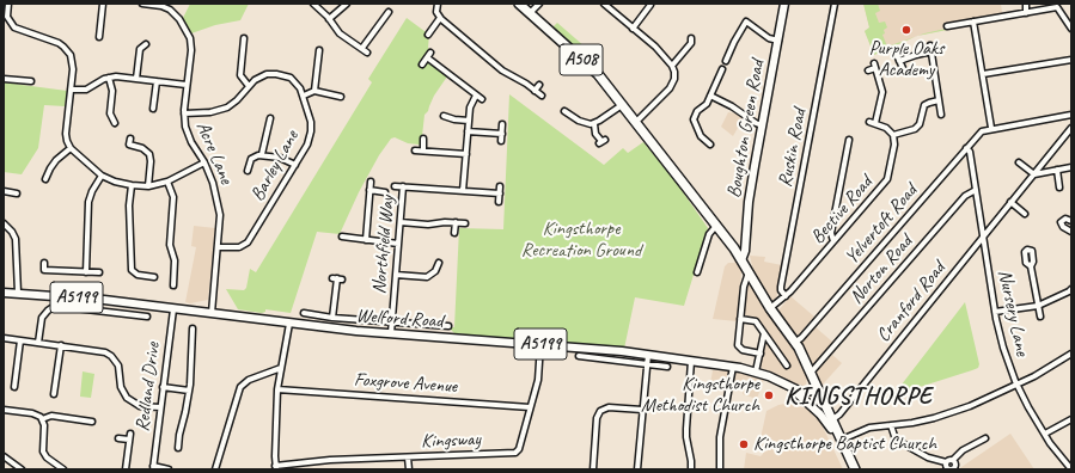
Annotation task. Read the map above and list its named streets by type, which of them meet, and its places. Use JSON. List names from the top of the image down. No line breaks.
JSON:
{"streets":{"highway":["A508"],"main road":["Boughton Green Road","A5199","Welford Road"],"street":["Ruskin Road","Acre Lane","Barley Lane","Bective Road","Yelvertoft Road","Northfield Way","Norton Road","Cranford Road","Nursery Lane","Foxgrove Avenue","Redland Drive","Kingsway"]},"crossings":[["A508","Boughton Green Road"],["A508","Bective Road"],["A508","Yelvertoft Road"],["A508","Norton Road"],["A508","Cranford Road"],["A508","Welford Road"],["Ruskin Road","Bective Road"],["Acre Lane","Barley Lane"],["Acre Lane","Welford Road"],["Yelvertoft Road","Nursery Lane"],["Northfield Way","Welford Road"],["Norton Road","Nursery Lane"],["Cranford Road","Nursery Lane"],["Welford Road","Redland Drive"],["Welford Road","Kingsway"],["Foxgrove Avenue","Kingsway"]],"districts":["KINGSTHORPE"],"parks":["Kingsthorpe Recreation Ground"],"places":["Purple Oaks Academy","Kingsthorpe Methodist Church","Kingsthorpe Baptist Church"]}
